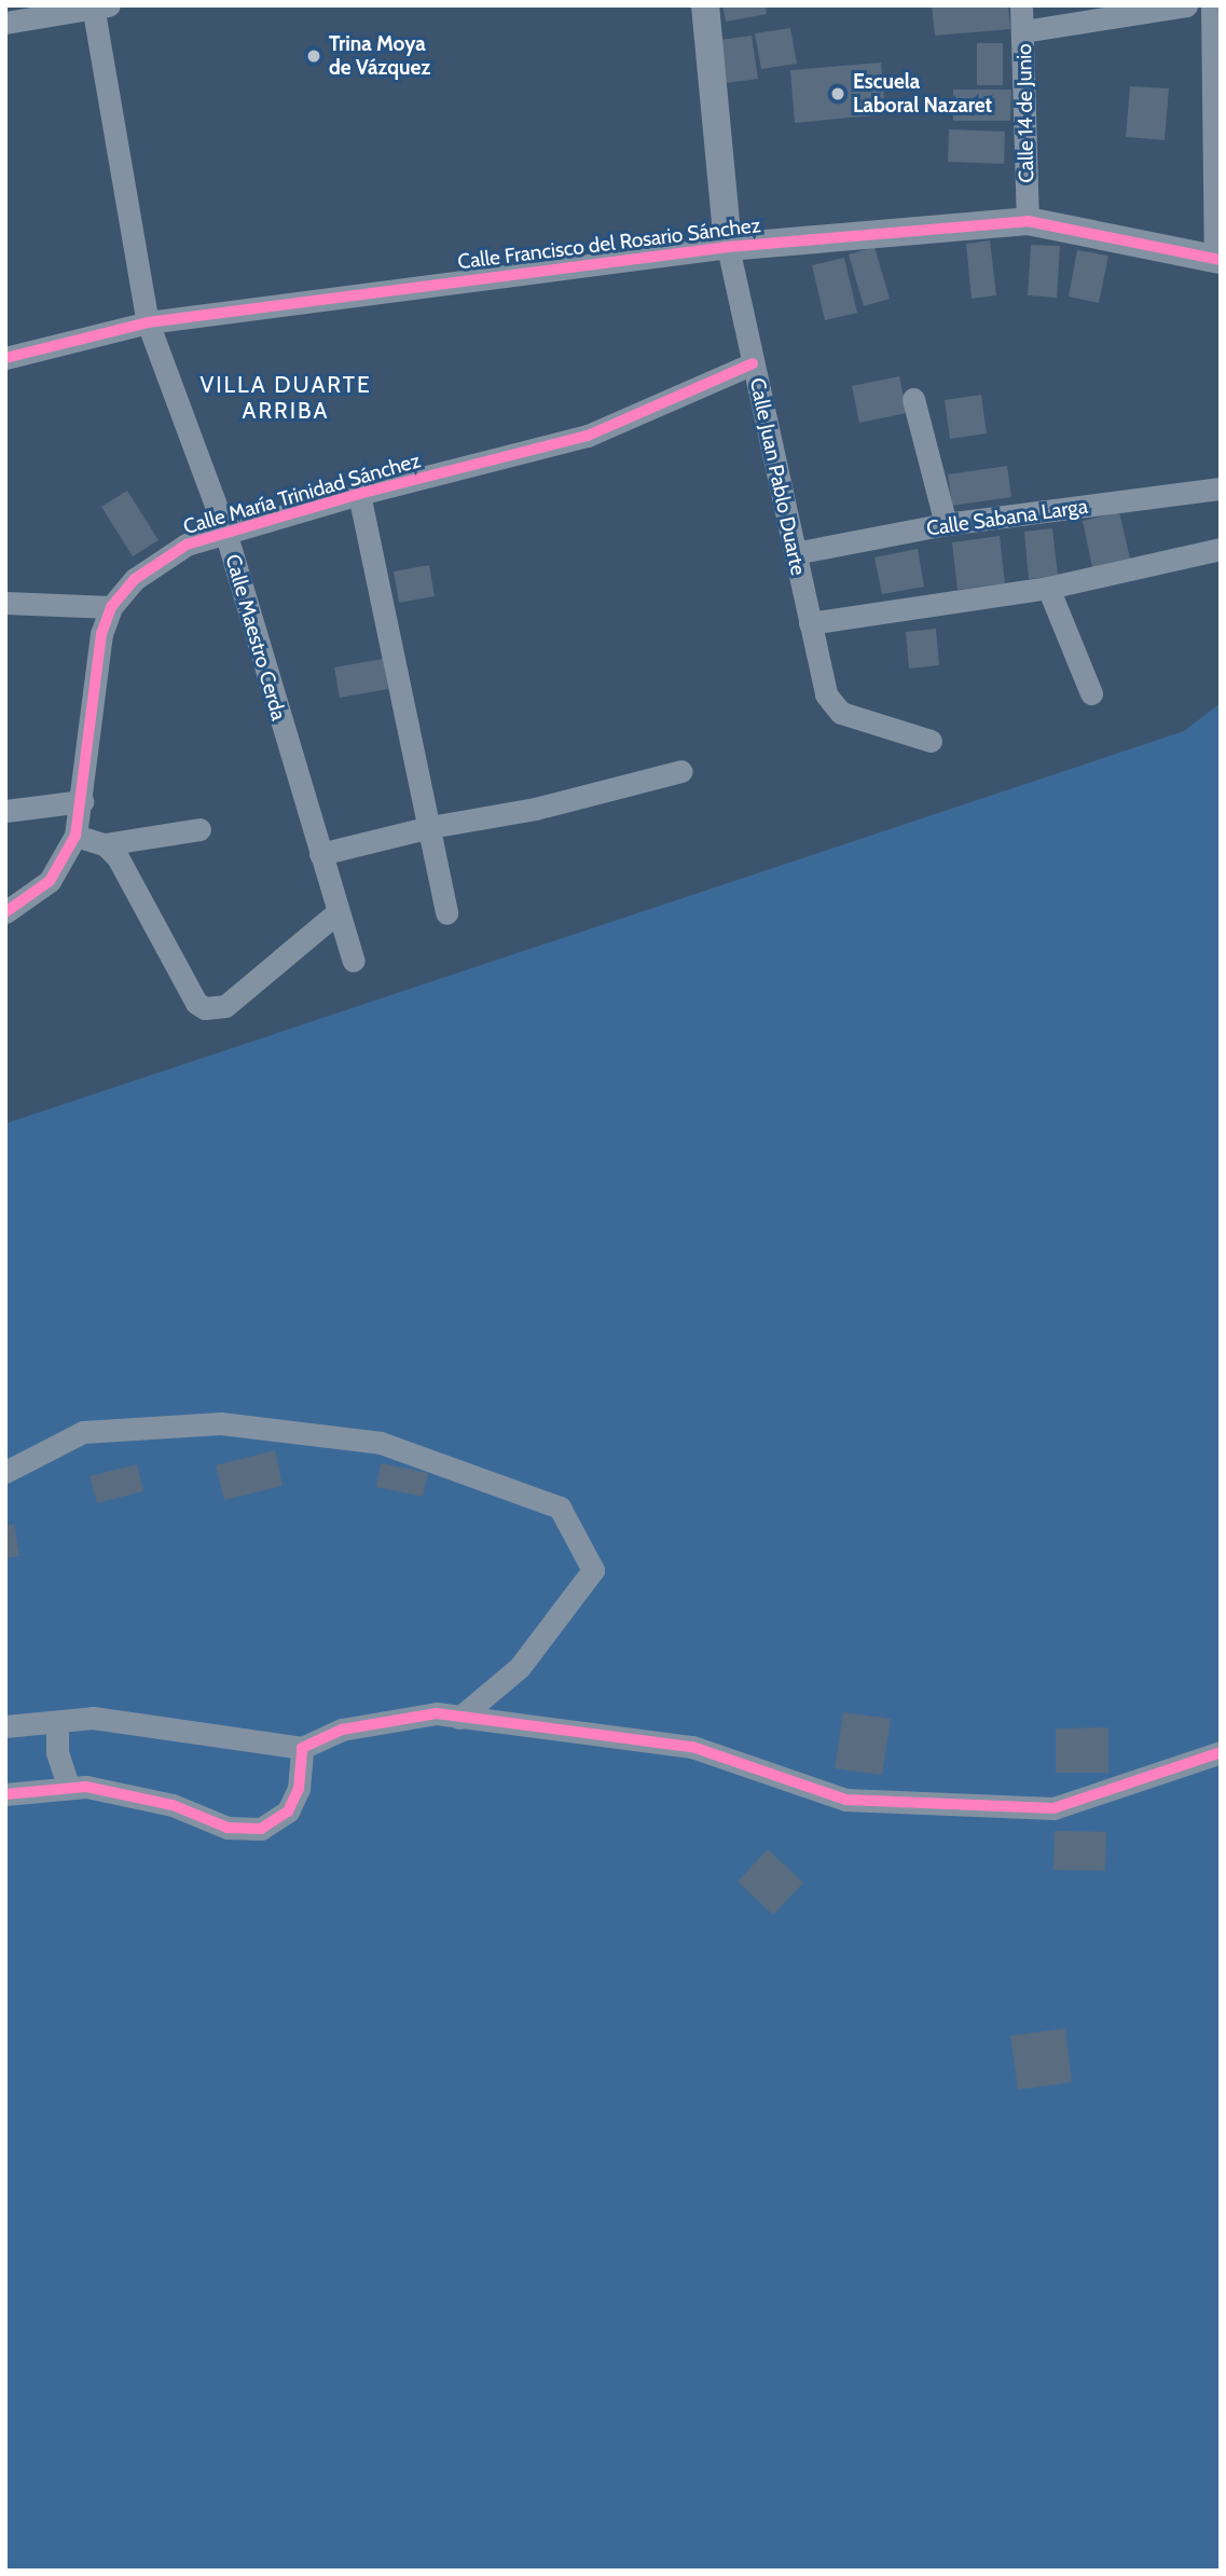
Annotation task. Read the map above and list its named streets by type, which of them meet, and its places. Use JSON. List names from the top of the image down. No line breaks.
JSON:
{"streets":{"street":["Calle 14 de Junio","Calle Francisco del Rosario Sánchez","Calle Juan Pablo Duarte","Calle María Trinidad Sánchez","Calle Sabana Larga","Calle Maestro Cerda"]},"crossings":[["Calle 14 de Junio","Calle Francisco del Rosario Sánchez"],["Calle Francisco del Rosario Sánchez","Calle Juan Pablo Duarte"],["Calle Francisco del Rosario Sánchez","Calle Maestro Cerda"],["Calle Juan Pablo Duarte","Calle María Trinidad Sánchez"],["Calle Juan Pablo Duarte","Calle Sabana Larga"],["Calle María Trinidad Sánchez","Calle Maestro Cerda"]],"districts":["VILLA DUARTE ARRIBA"],"places":["Trina Moya de Vázquez","Escuela Laboral Nazaret"]}
